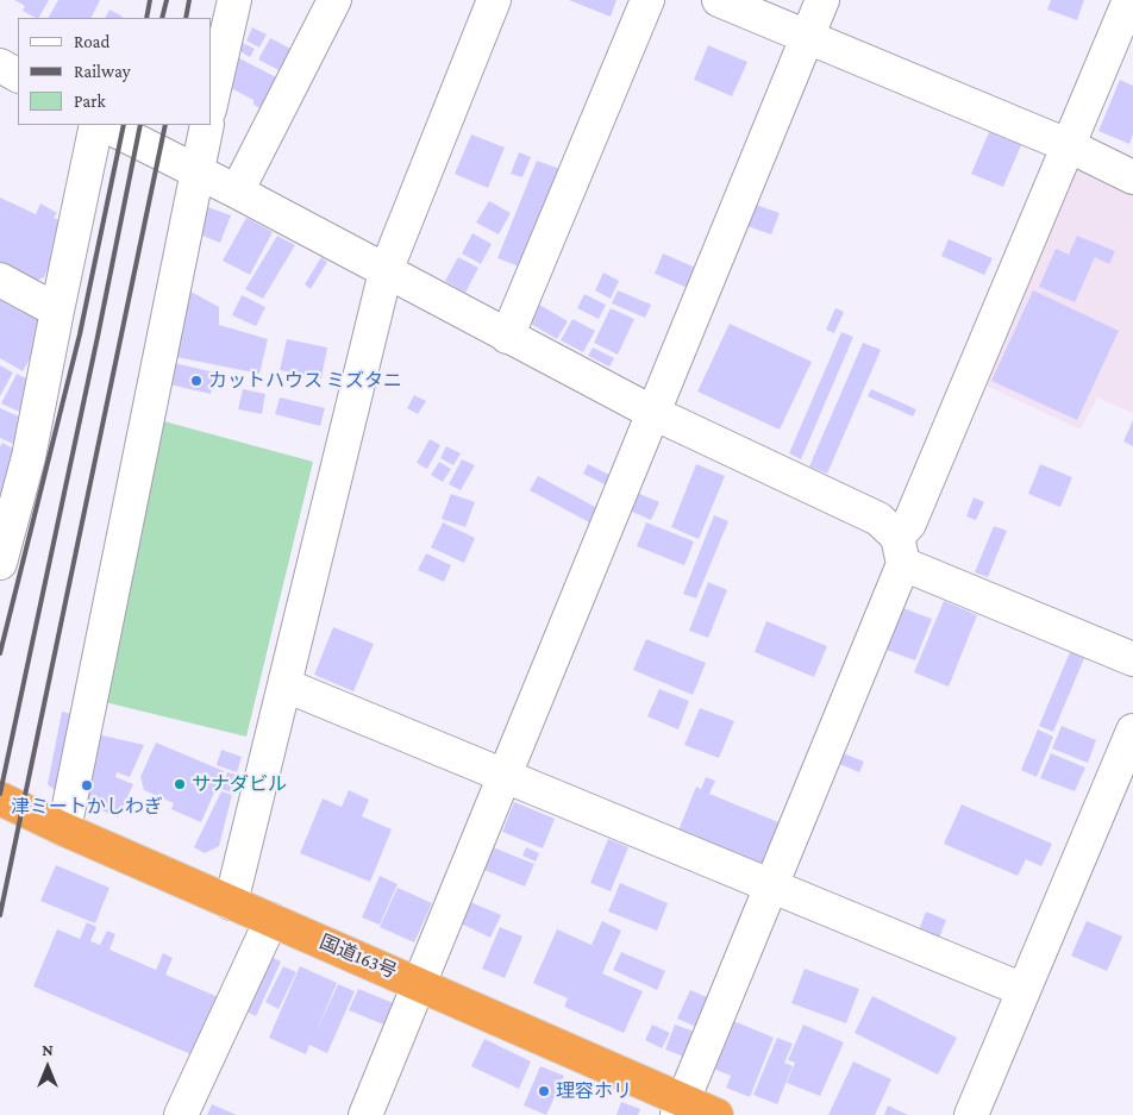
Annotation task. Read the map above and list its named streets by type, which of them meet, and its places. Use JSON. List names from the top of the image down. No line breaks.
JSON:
{"streets":{"highway":["国道163号"]},"places":["カットハウス ミズタニ","サナダビル","津ミートかしわぎ","理容ホリ"],"legend":["Road","Railway","Park"],"north":"top"}
